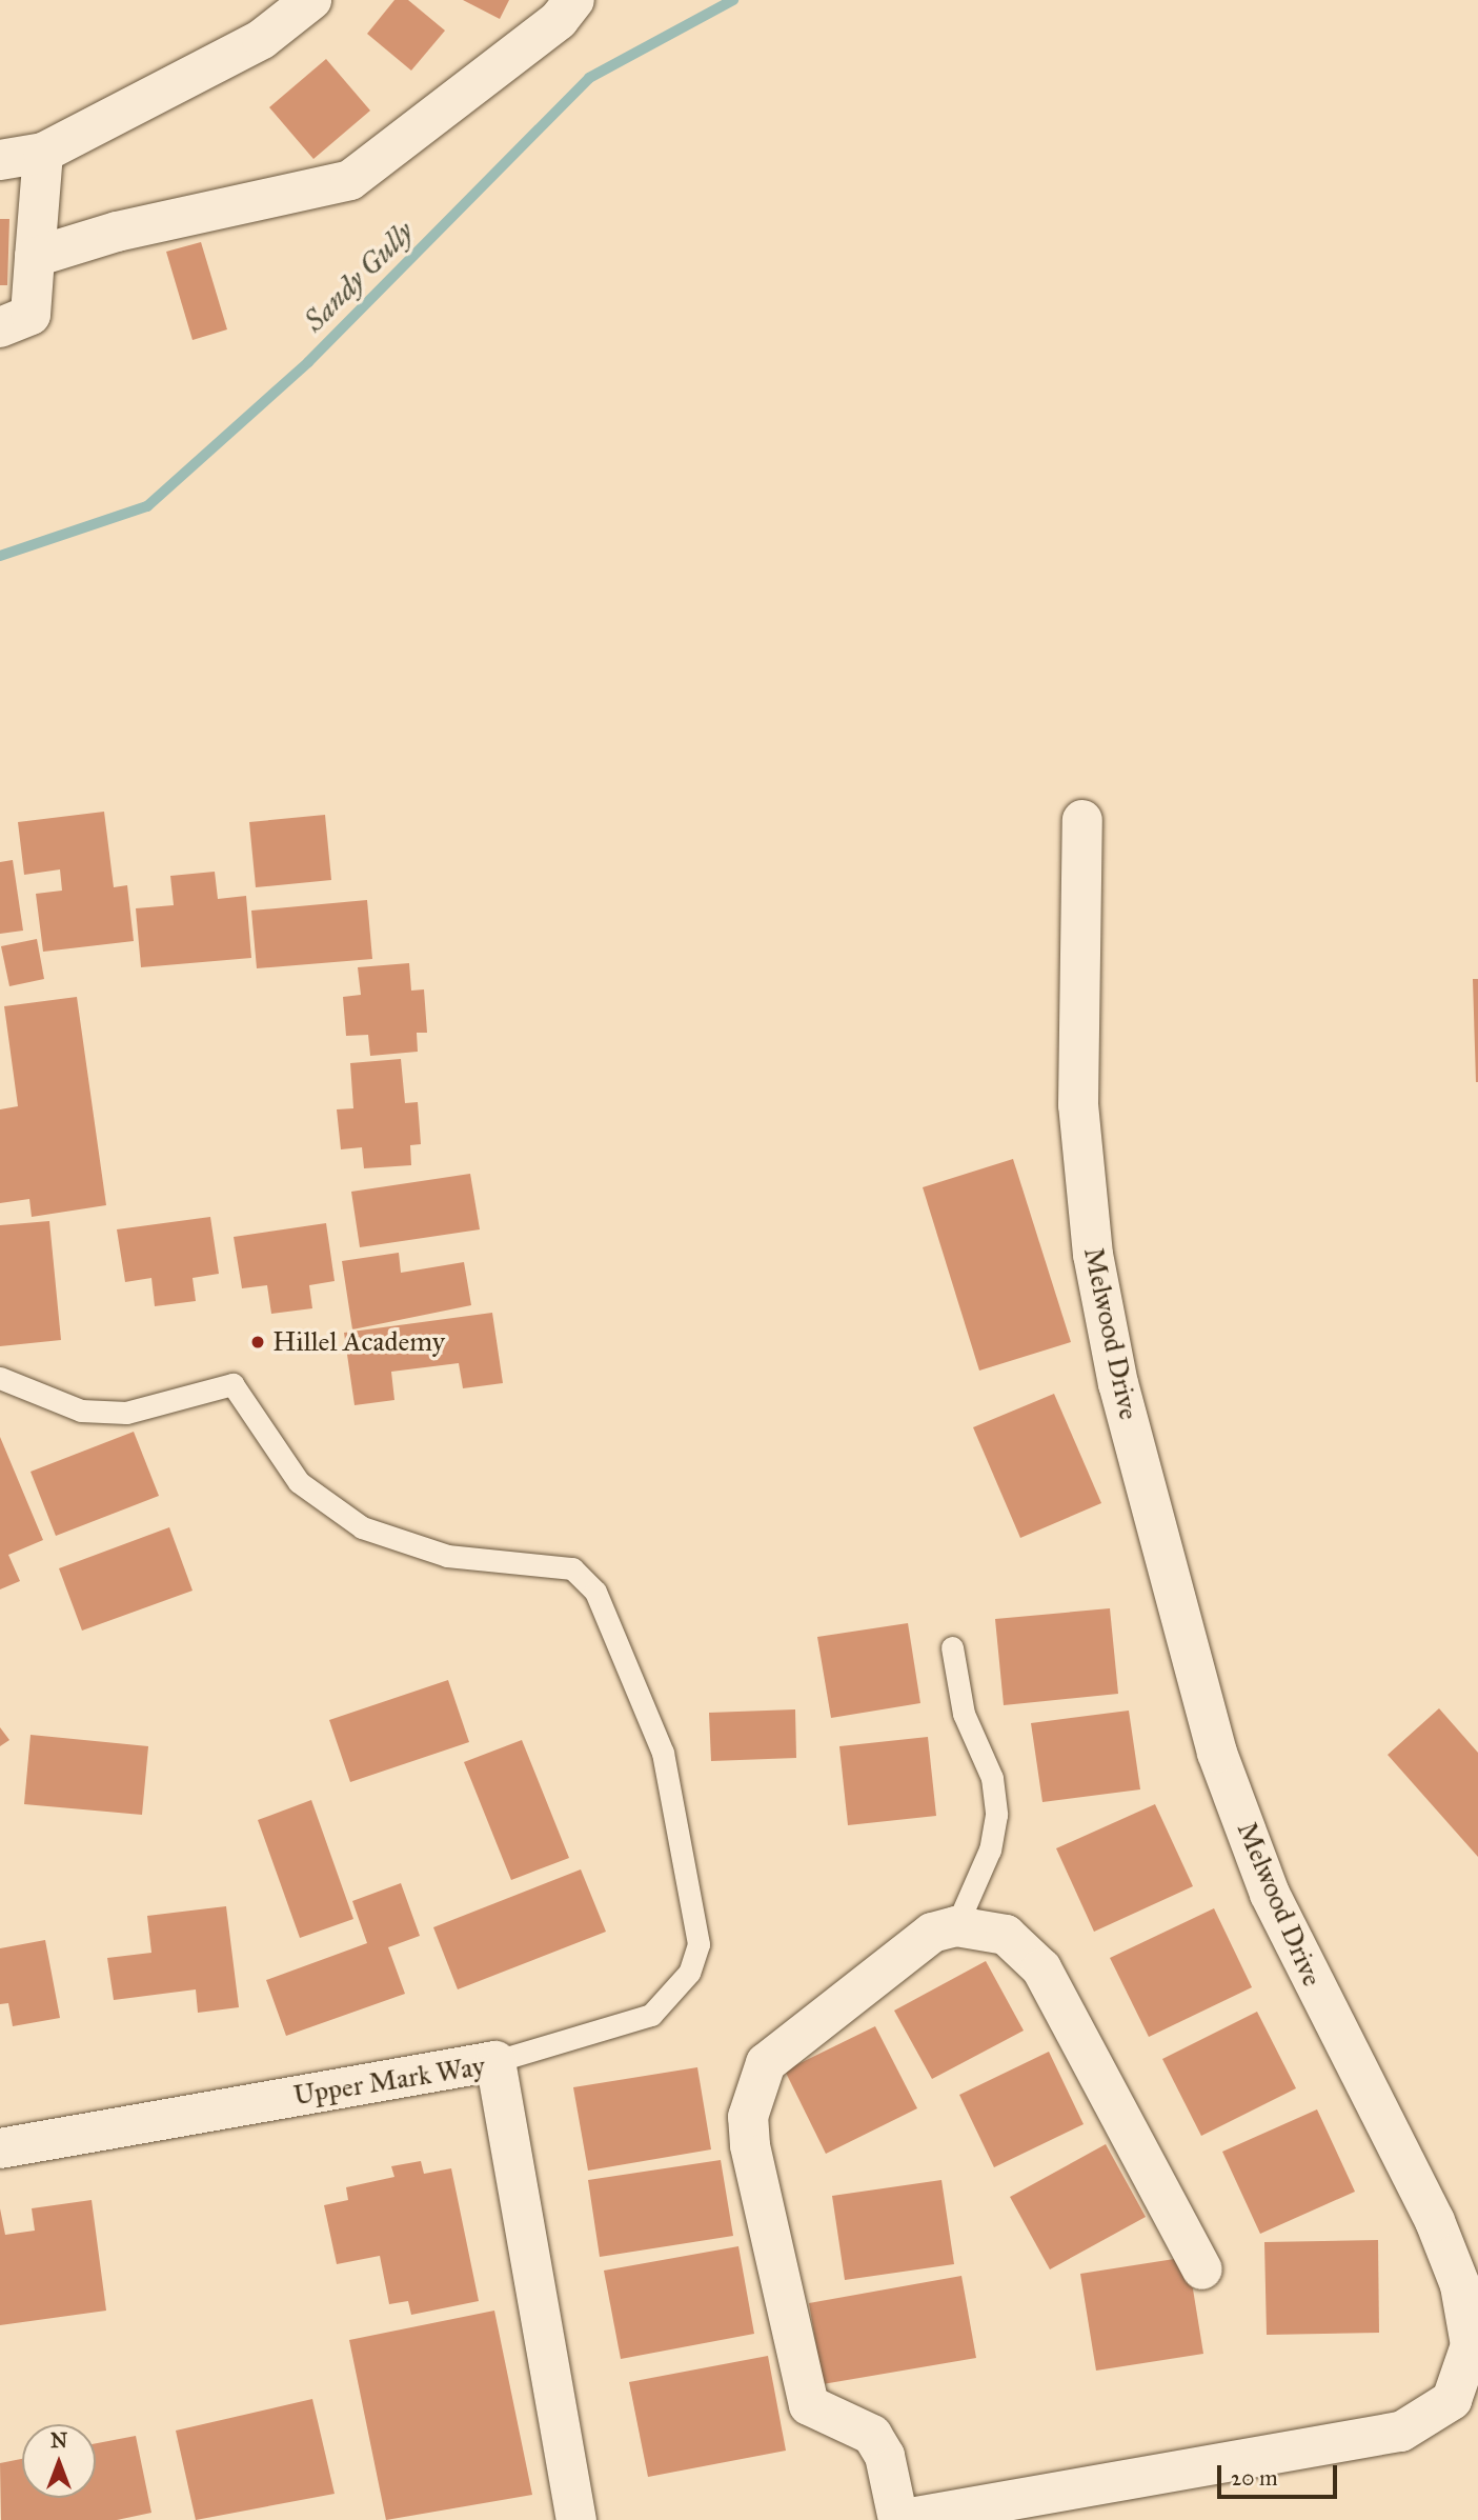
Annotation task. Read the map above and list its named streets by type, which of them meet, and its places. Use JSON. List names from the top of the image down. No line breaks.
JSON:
{"streets":{"street":["Melwood Drive","Upper Mark Way"]},"water":["Sandy Gully"],"places":["Hillel Academy"],"scale_bar":"20 m","north":"top"}
